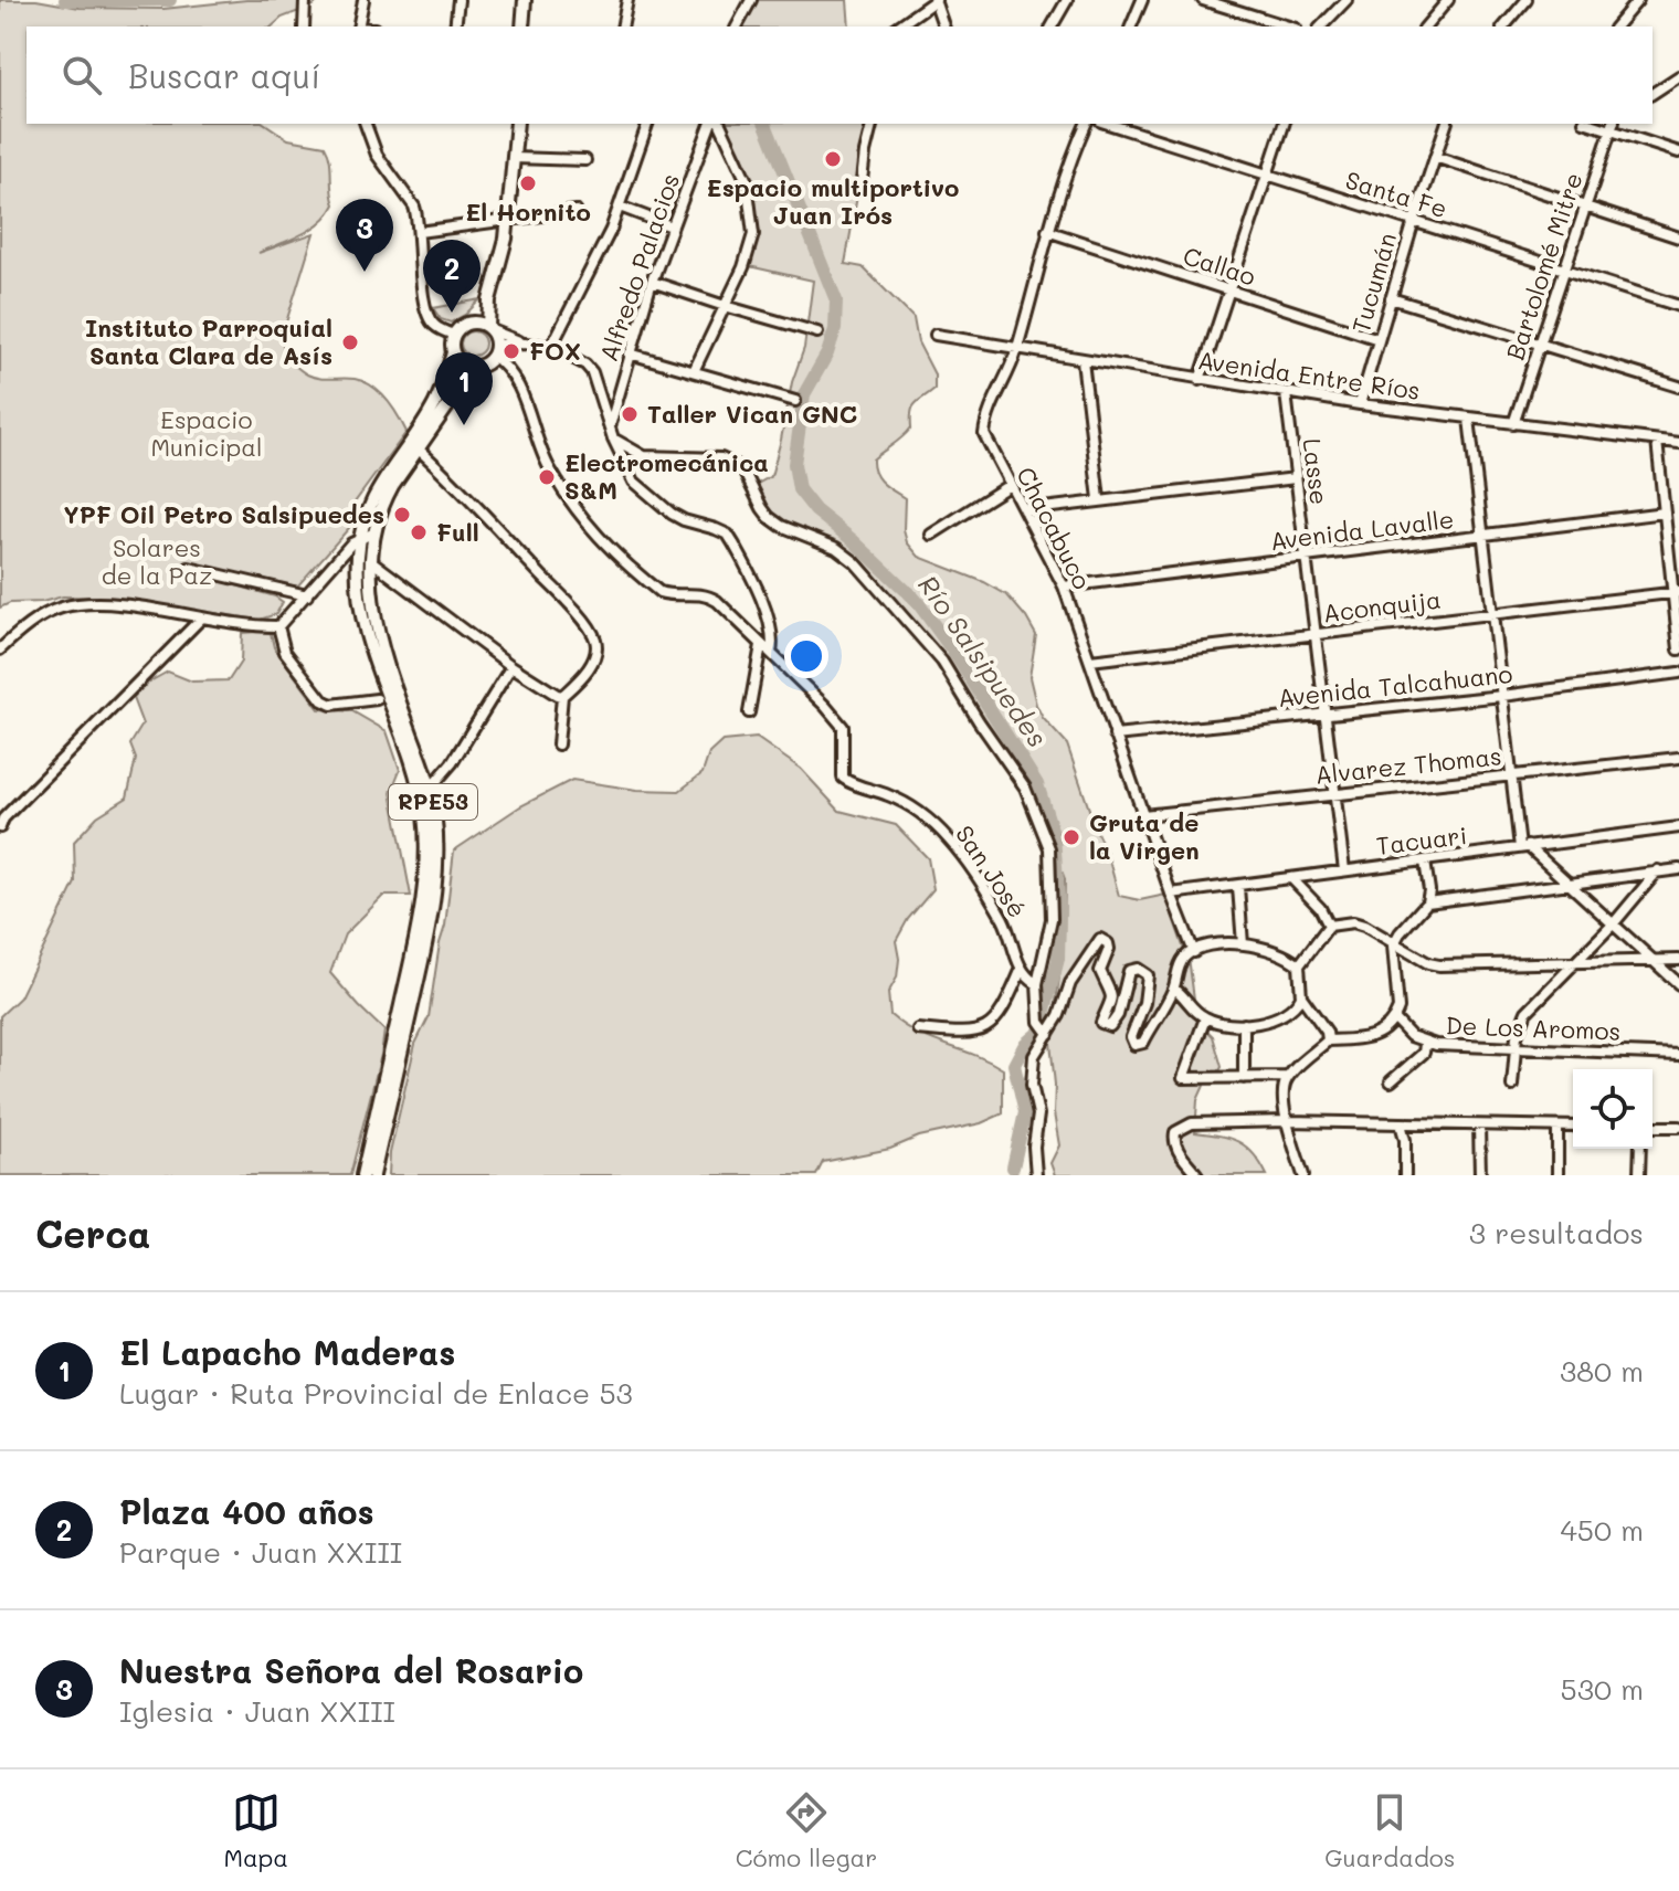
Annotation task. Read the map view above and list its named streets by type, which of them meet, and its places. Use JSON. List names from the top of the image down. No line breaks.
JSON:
{"streets":{"main road":["RPE53"],"street":["Santa Fe","Callao","Bartolomé Mitre","Alfredo Palacios","Tucumán","Avenida Entre Ríos","Lasse","Chacabuco","Avenida Lavalle","Aconquija","Avenida Talcahuano","Alvarez Thomas","Tacuari","San José","De Los Aromos"]},"crossings":[["Santa Fe","Bartolomé Mitre"],["Santa Fe","Tucumán"],["Callao","Tucumán"],["Callao","Chacabuco"],["Bartolomé Mitre","Avenida Entre Ríos"],["Tucumán","Avenida Entre Ríos"],["Avenida Entre Ríos","Lasse"],["Avenida Entre Ríos","Chacabuco"],["Lasse","Avenida Lavalle"],["Lasse","Aconquija"],["Lasse","Avenida Talcahuano"],["Lasse","Alvarez Thomas"],["Lasse","Tacuari"],["Chacabuco","Avenida Lavalle"],["Chacabuco","Aconquija"],["Chacabuco","Avenida Talcahuano"],["Chacabuco","Alvarez Thomas"],["Chacabuco","Tacuari"],["RPE53","San José"]],"water":["Río Salsipuedes"],"parks":["Espacio Municipal","Solares de la Paz"],"places":["Espacio multiportivo Juan Irós","El Hornito","Instituto Parroquial Santa Clara de Asís","FOX","Taller Vican GNC","Electromecánica S&M","YPF Oil Petro Salsipuedes","Full","Gruta de la Virgen"],"page":{"search":"Buscar aquí","pins":["3","2","1"],"heading":["Cerca","3 resultados"],"list":[{"mark":"1","name":"El Lapacho Maderas","note":"Lugar · Ruta Provincial de Enlace 53","value":"380 m"},{"mark":"2","name":"Plaza 400 años","note":"Parque · Juan XXIII","value":"450 m"},{"mark":"3","name":"Nuestra Señora del Rosario","note":"Iglesia · Juan XXIII","value":"530 m"}],"nav":["Mapa","Cómo llegar","Guardados"]}}
